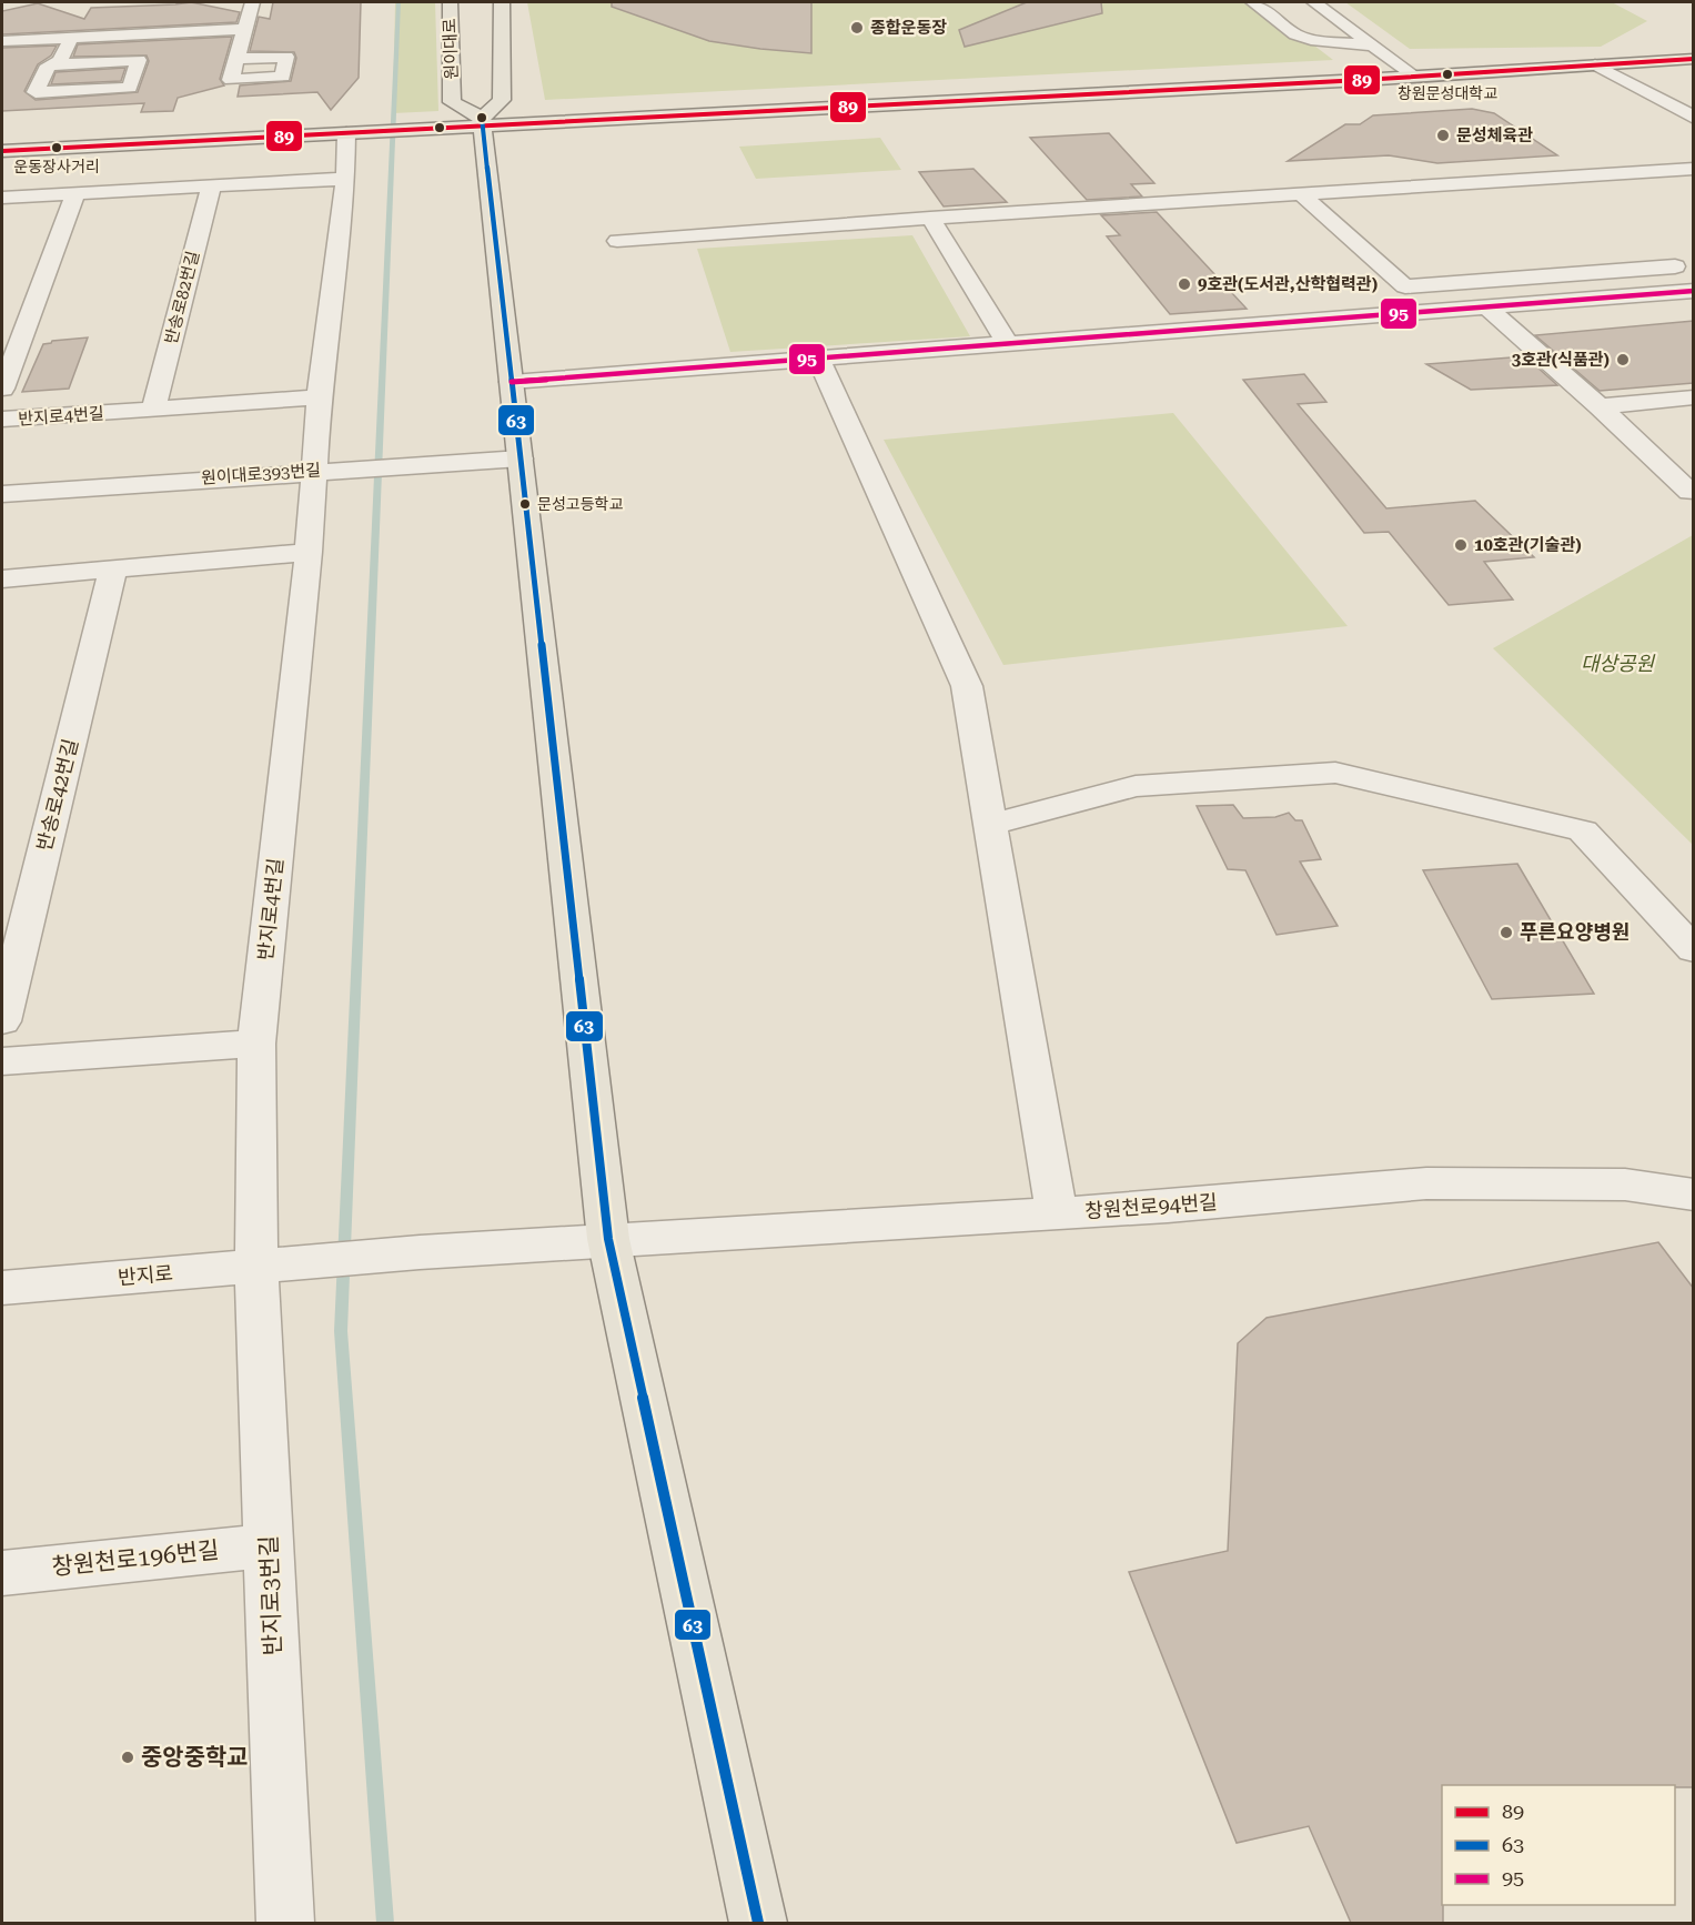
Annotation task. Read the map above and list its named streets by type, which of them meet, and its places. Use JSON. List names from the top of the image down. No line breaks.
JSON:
{"streets":{"main road":["원이대로"],"street":["반송로82번길","반지로4번길","원이대로393번길","반송로42번길","창원천로94번길","반지로","창원천로196번길","반지로3번길"]},"crossings":[["반송로82번길","반지로4번길"],["반지로4번길","원이대로393번길"],["반지로4번길","반지로"],["반지로4번길","반지로3번길"],["창원천로94번길","반지로"],["반지로","반지로3번길"],["창원천로196번길","반지로3번길"]],"parks":["대상공원"],"places":["종합운동장","창원문성대학교","문성체육관","운동장사거리","9호관(도서관,산학협력관)","3호관(식품관)","문성고등학교","10호관(기술관)","푸른요양병원","중앙중학교"],"lines":["transit line 89","transit line 63","transit line 95"],"legend":["89","63","95"]}
